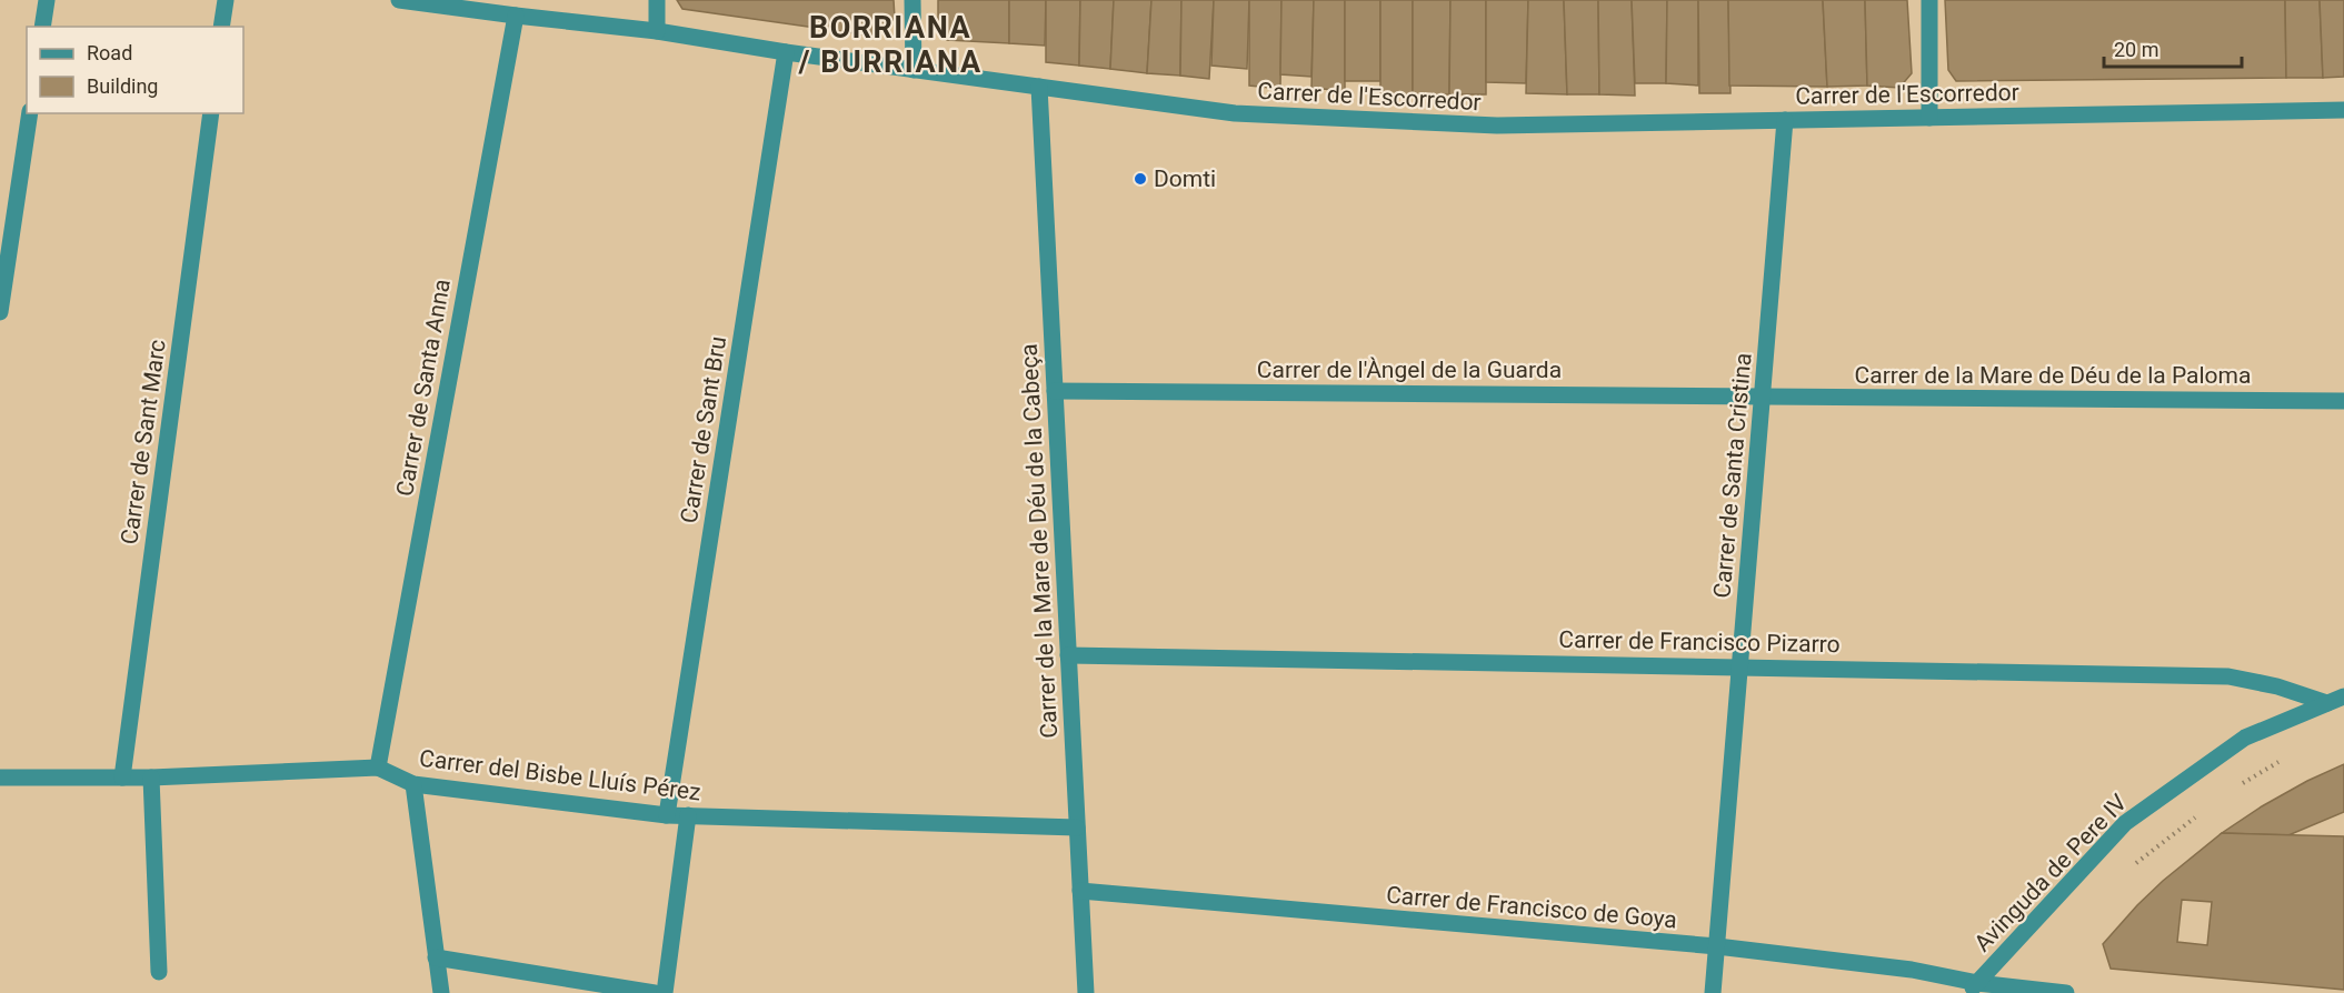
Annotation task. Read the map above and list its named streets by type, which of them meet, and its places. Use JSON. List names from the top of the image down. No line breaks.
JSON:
{"streets":{"street":["Carrer de l'Escorredor","Carrer de l'Àngel de la Guarda","Carrer de la Mare de Déu de la Paloma","Carrer de Santa Anna","Carrer de Sant Bru","Carrer de Sant Marc","Carrer de Santa Cristina","Carrer de la Mare de Déu de la Cabeça","Carrer de Francisco Pizarro","Carrer del Bisbe Lluís Pérez","Avinguda de Pere IV","Carrer de Francisco de Goya"]},"crossings":[["Carrer de l'Escorredor","Carrer de Santa Anna"],["Carrer de l'Escorredor","Carrer de Sant Bru"],["Carrer de l'Escorredor","Carrer de Santa Cristina"],["Carrer de l'Escorredor","Carrer de la Mare de Déu de la Cabeça"],["Carrer de l'Àngel de la Guarda","Carrer de la Mare de Déu de la Paloma"],["Carrer de l'Àngel de la Guarda","Carrer de Santa Cristina"],["Carrer de l'Àngel de la Guarda","Carrer de la Mare de Déu de la Cabeça"],["Carrer de la Mare de Déu de la Paloma","Carrer de Santa Cristina"],["Carrer de Santa Anna","Carrer del Bisbe Lluís Pérez"],["Carrer de Sant Bru","Carrer del Bisbe Lluís Pérez"],["Carrer de Sant Marc","Carrer del Bisbe Lluís Pérez"],["Carrer de Santa Cristina","Carrer de Francisco Pizarro"],["Carrer de Santa Cristina","Carrer de Francisco de Goya"],["Carrer de la Mare de Déu de la Cabeça","Carrer de Francisco Pizarro"],["Carrer de la Mare de Déu de la Cabeça","Carrer del Bisbe Lluís Pérez"],["Carrer de la Mare de Déu de la Cabeça","Carrer de Francisco de Goya"],["Carrer de Francisco Pizarro","Avinguda de Pere IV"],["Avinguda de Pere IV","Carrer de Francisco de Goya"]],"districts":["BORRIANA / BURRIANA"],"places":["Domti"],"legend":["Road","Building"],"scale_bar":"20 m"}
